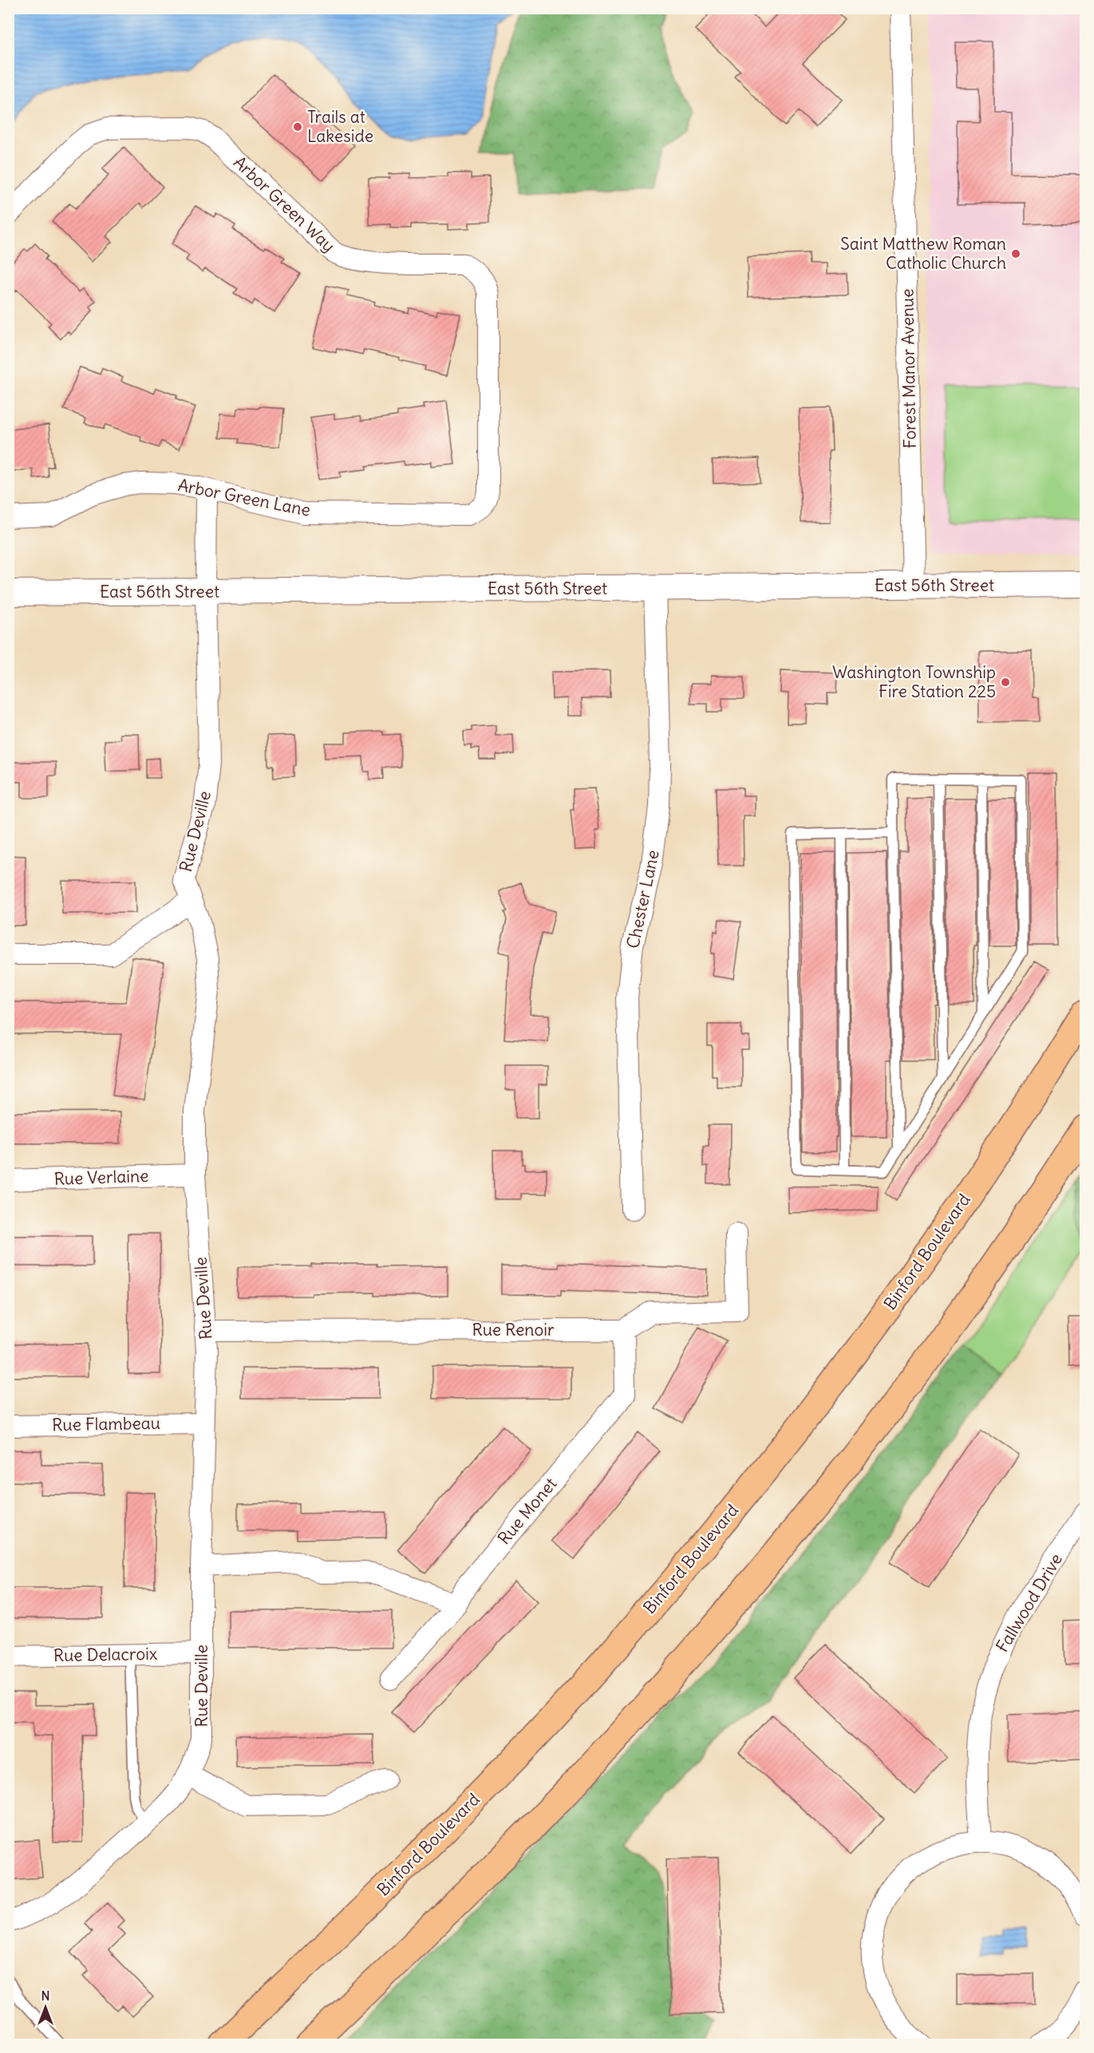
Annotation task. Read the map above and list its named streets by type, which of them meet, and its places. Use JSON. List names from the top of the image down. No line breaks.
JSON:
{"streets":{"main road":["Binford Boulevard"],"street":["Arbor Green Way","Forest Manor Avenue","Arbor Green Lane","East 56th Street","Rue Deville","Chester Lane","Rue Verlaine","Rue Renoir","Rue Flambeau","Rue Monet","Fallwood Drive","Rue Delacroix"]},"crossings":[["Arbor Green Way","Arbor Green Lane"],["Forest Manor Avenue","East 56th Street"],["Arbor Green Lane","Rue Deville"],["East 56th Street","Rue Deville"],["East 56th Street","Chester Lane"],["Rue Deville","Rue Verlaine"],["Rue Deville","Rue Renoir"],["Rue Deville","Rue Flambeau"],["Rue Deville","Rue Delacroix"],["Rue Renoir","Rue Monet"]],"places":["Trails at Lakeside","Saint Matthew Roman Catholic Church","Washington Township Fire Station 225"],"north":"top"}
